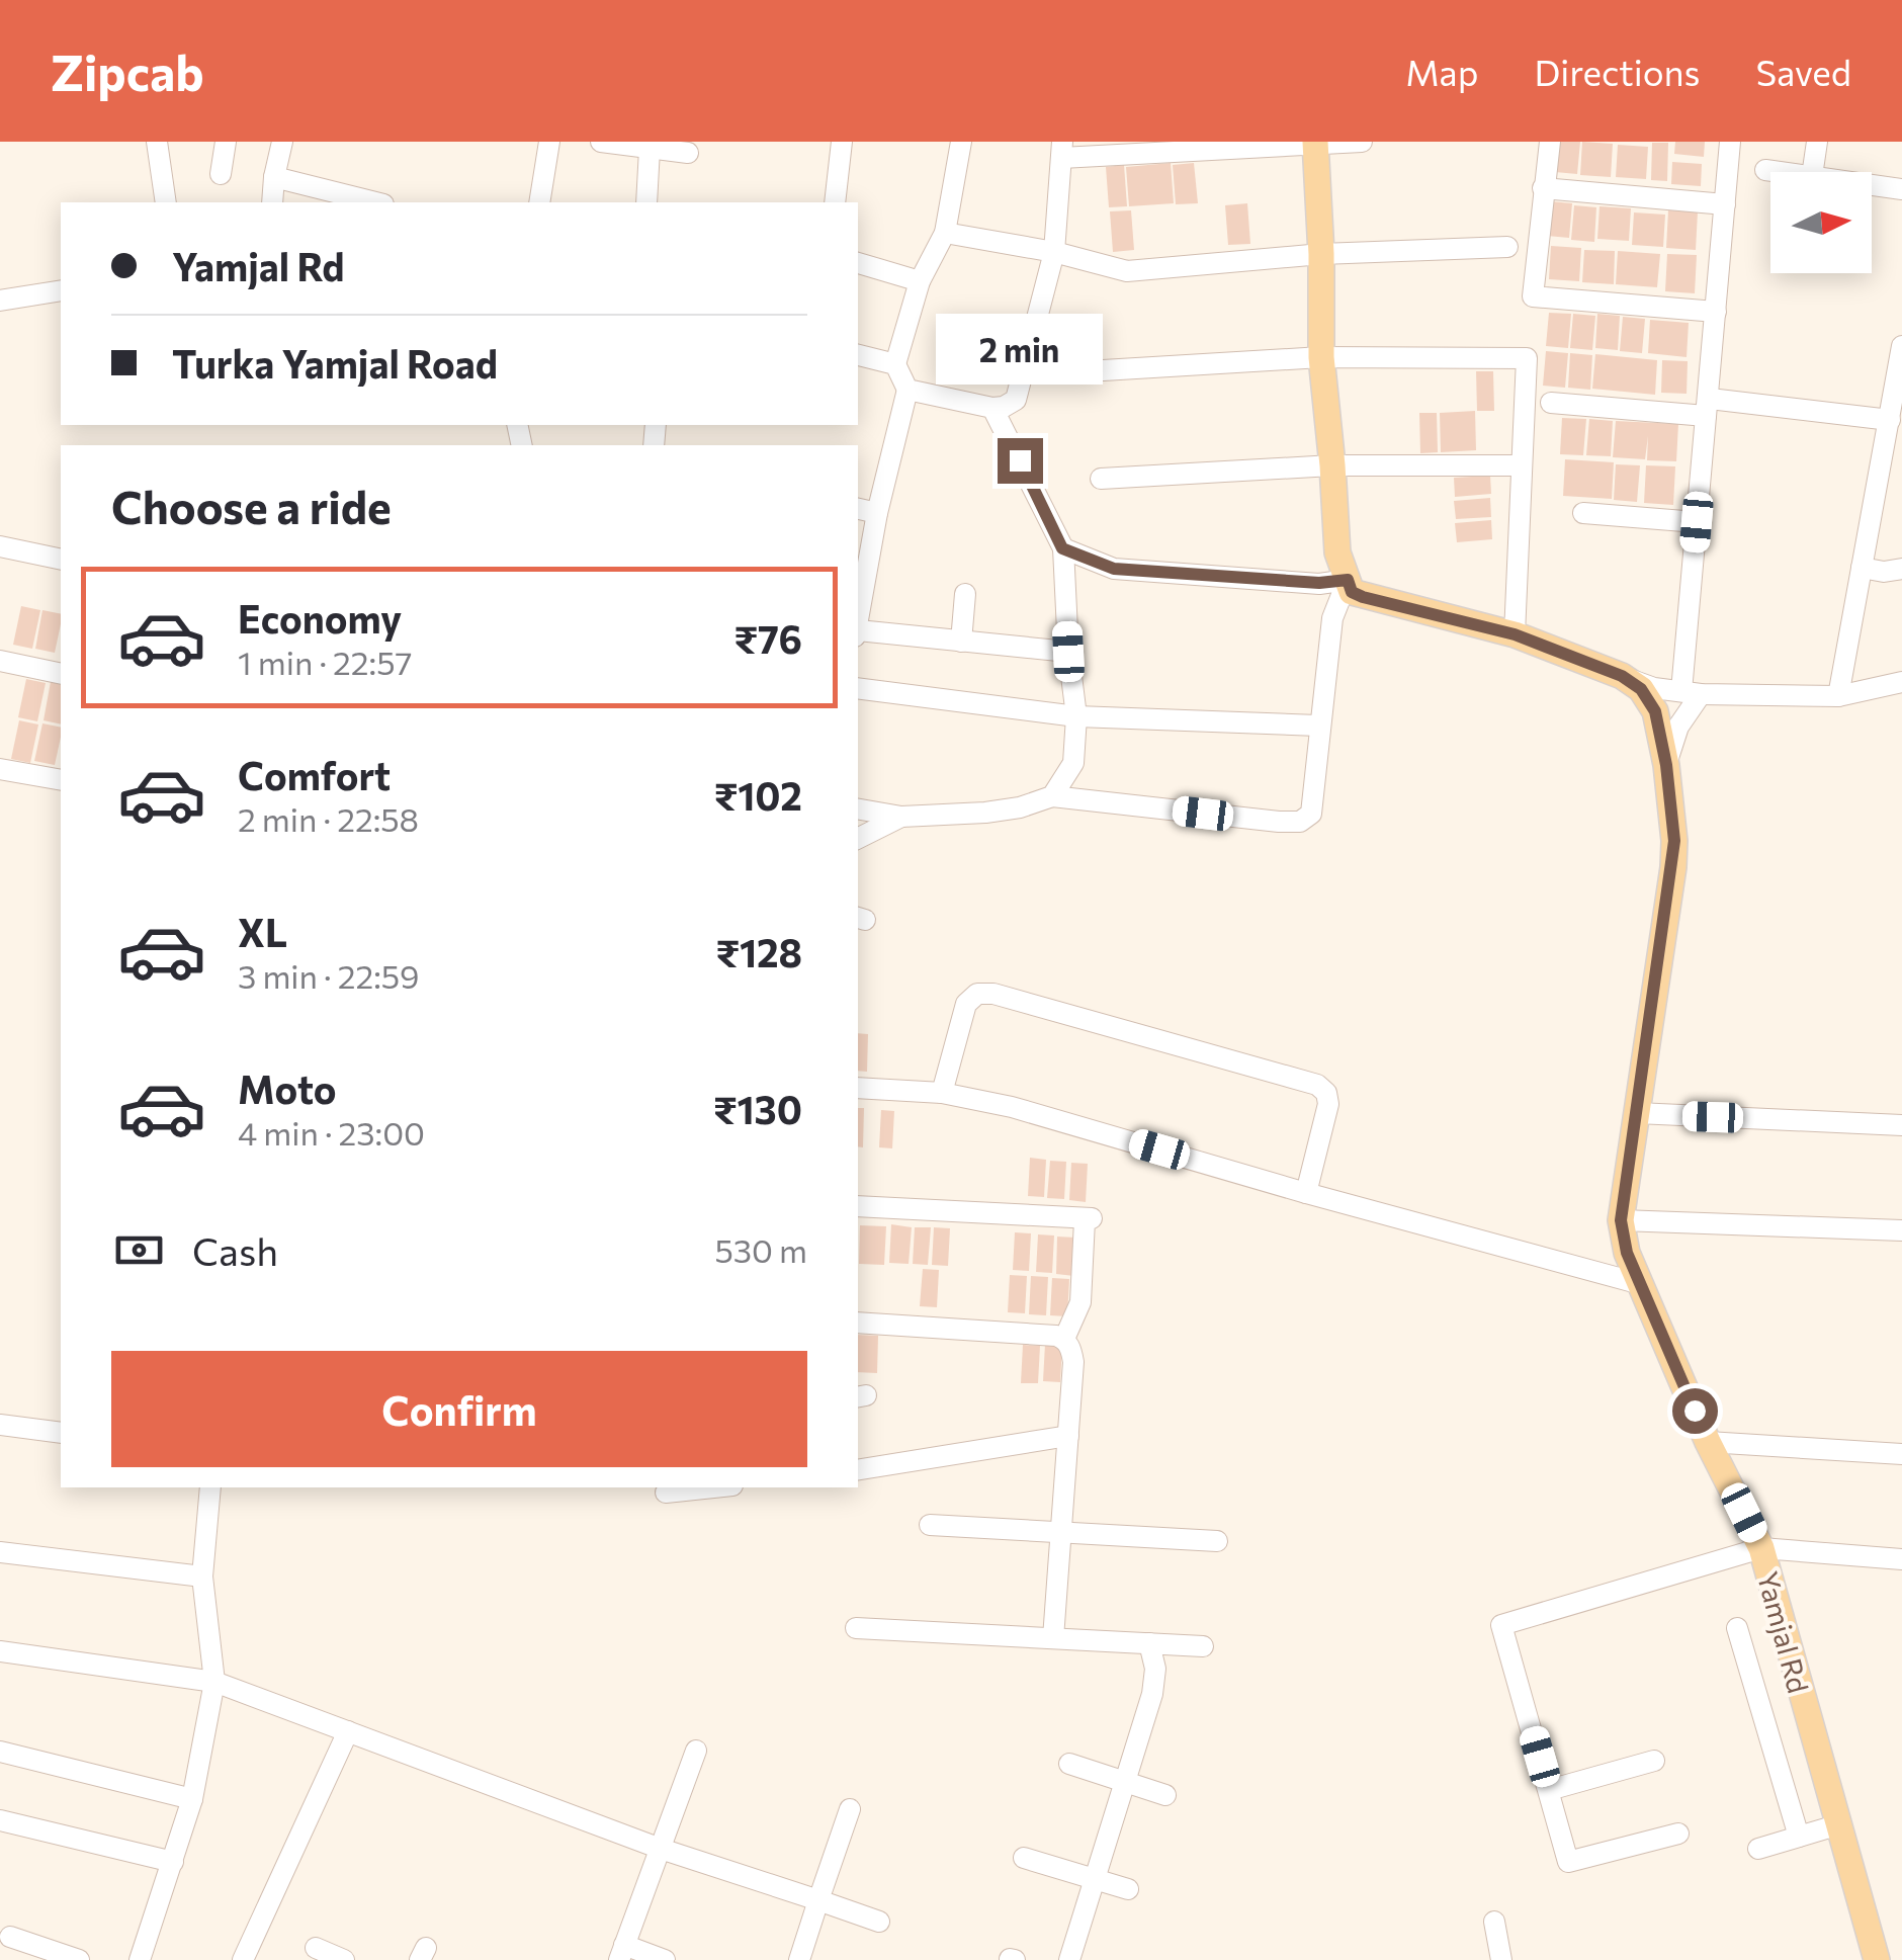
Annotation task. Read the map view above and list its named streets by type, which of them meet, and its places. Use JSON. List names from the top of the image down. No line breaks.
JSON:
{"streets":{"main road":["Yamjal Rd"]},"north":"right","page":{"header":"Zipcab","nav":["Map","Directions","Saved"],"banner":["Yamjal Rd","Turka Yamjal Road"],"bubble":"2 min","heading":"Choose a ride","list":[{"name":"Economy","note":"1 min · 22:57","value":"₹76"},{"name":"Comfort","note":"2 min · 22:58","value":"₹102"},{"name":"XL","note":"3 min · 22:59","value":"₹128"},{"name":"Moto","note":"4 min · 23:00","value":"₹130"}],"pay":["Cash","530 m"],"buttons":"Confirm"}}
